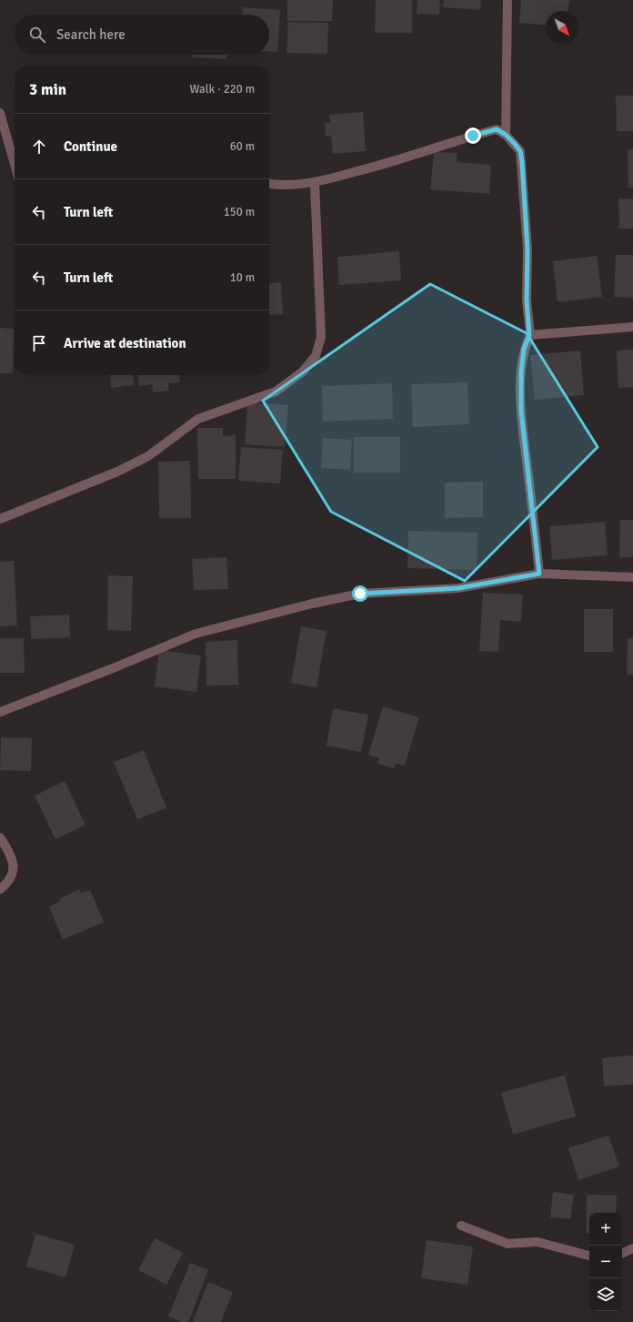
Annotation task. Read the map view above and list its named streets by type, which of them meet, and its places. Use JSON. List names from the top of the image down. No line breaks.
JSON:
{"north":"bottom right","page":{"search":"Search here","heading":["3 min","Walk · 220 m"],"list":[["Continue","60 m"],["Turn left","150 m"],["Turn left","10 m"],"Arrive at destination"],"map_buttons":["+","−"]}}
